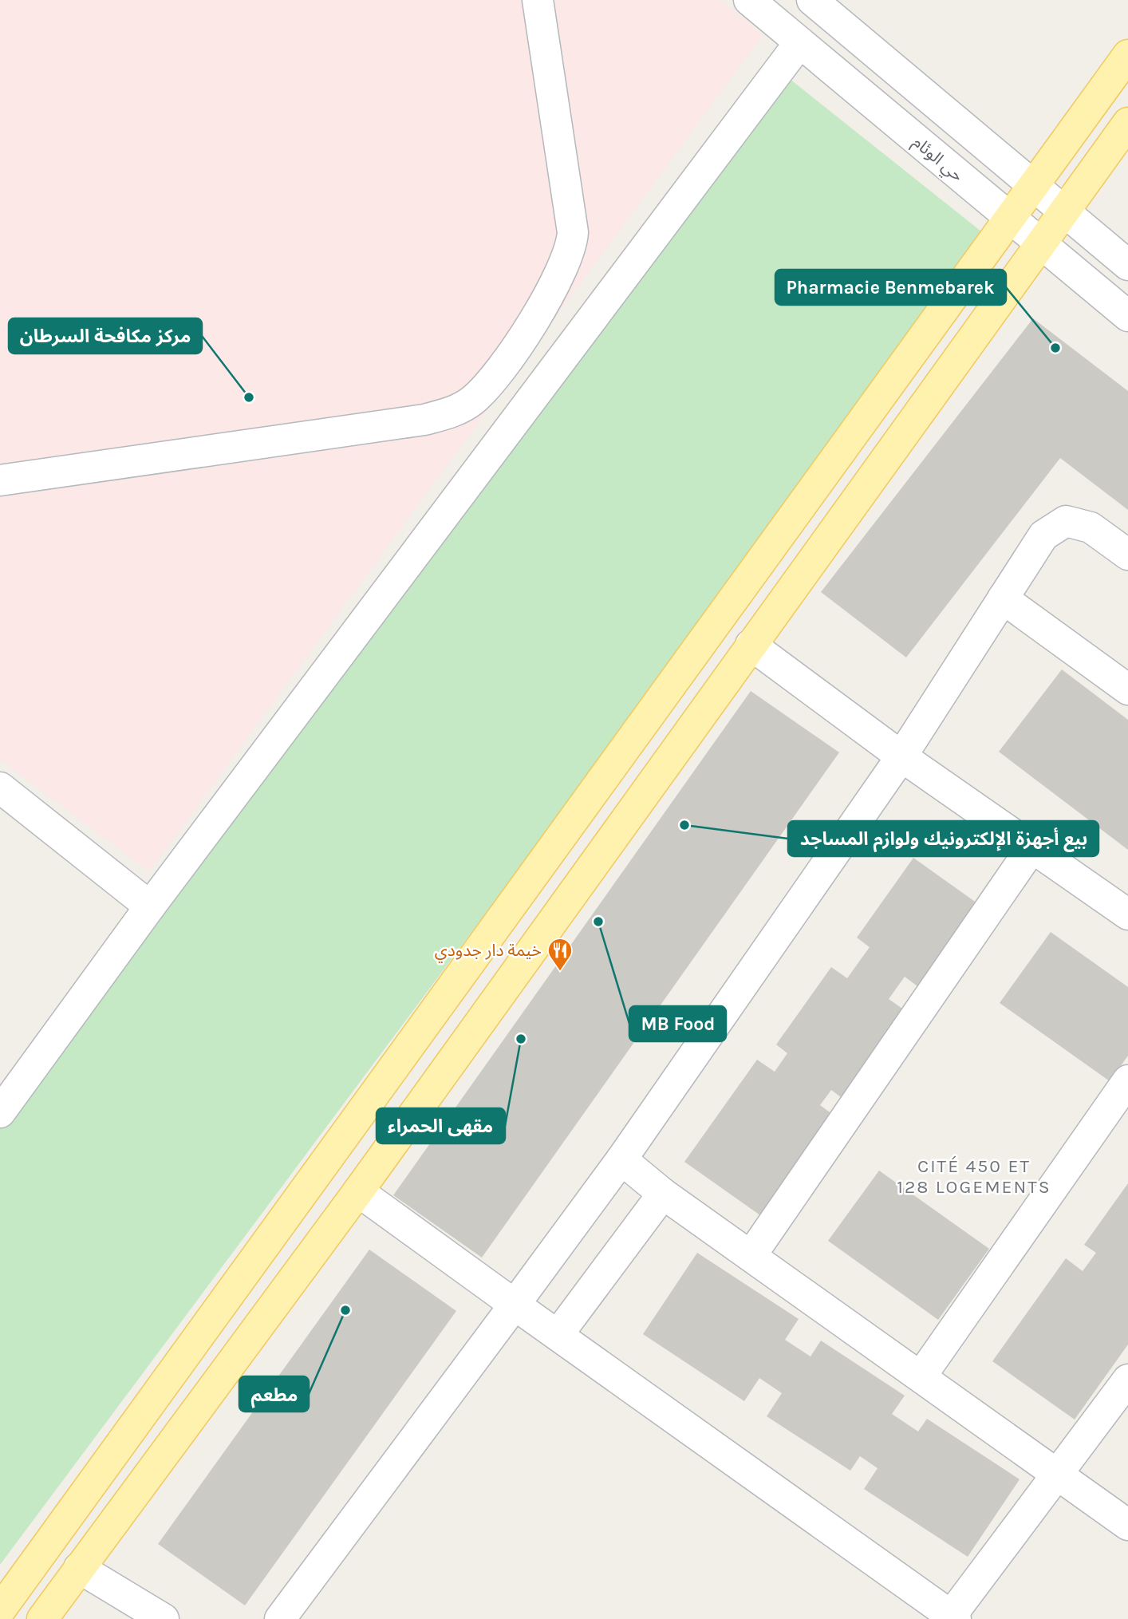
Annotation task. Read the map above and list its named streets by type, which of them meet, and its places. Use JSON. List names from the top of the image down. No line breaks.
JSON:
{"streets":{"street":["حي الوئام"]},"districts":["CITÉ 450 ET 128 LOGEMENTS"],"places":{"other":["Pharmacie Benmebarek","مركز مكافحة السرطان","بيع أجهزة الإلكترونيك ولوازم المساجد","MB Food","مقهى الحمراء","مطعم"],"restaurant":["خيمة دار جدودي"]}}
